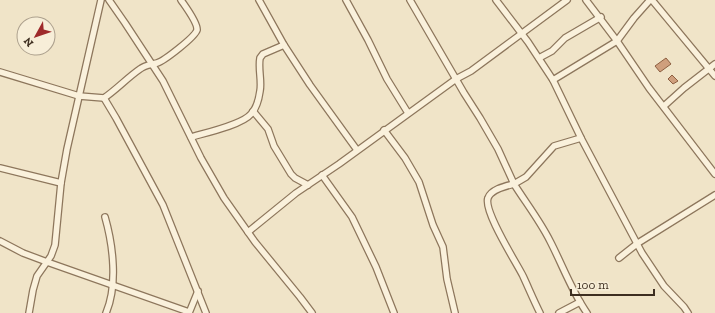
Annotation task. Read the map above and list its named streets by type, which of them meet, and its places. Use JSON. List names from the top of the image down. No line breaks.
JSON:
{"scale_bar":"100 m","north":"bottom left"}
